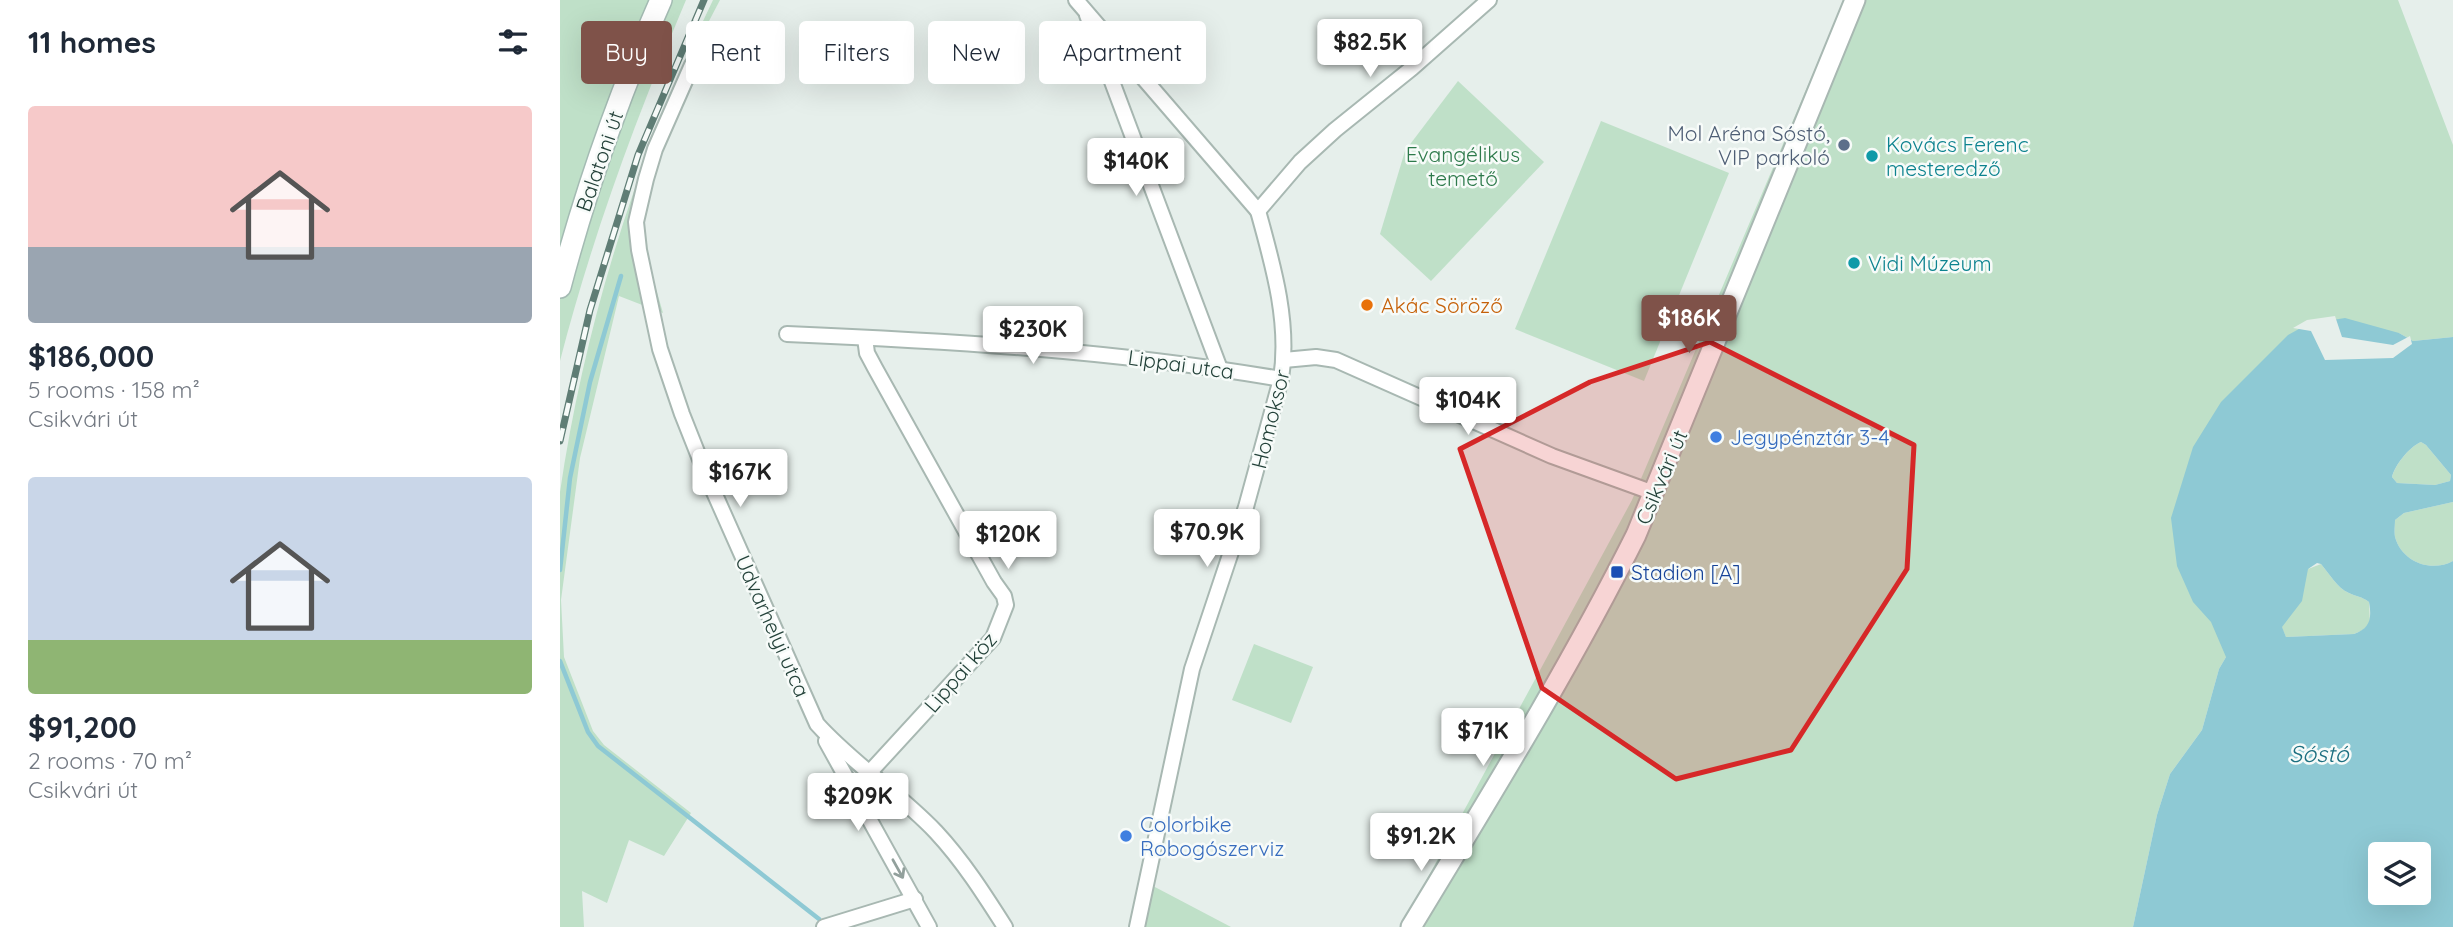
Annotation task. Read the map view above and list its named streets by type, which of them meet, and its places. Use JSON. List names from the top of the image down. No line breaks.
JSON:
{"streets":{"main road":["Balatoni út"],"street":["Lippai utca","Homoksor","Csikvári út","Udvarhelyi utca","Lippai köz"]},"crossings":[["Lippai utca","Homoksor"],["Lippai utca","Lippai köz"],["Udvarhelyi utca","Lippai köz"]],"water":["Sóstó"],"parks":["Evangélikus temető"],"places":{"other":["Mol Aréna Sóstó, VIP parkoló","Kovács Ferenc mesteredző","Vidi Múzeum","Akác Söröző","Jegypénztár 3-4","Colorbike Robogószerviz"],"transit":["Stadion [A]"]},"page":{"heading":"11 homes","price":["$82.5K","$140K","$186K","$230K","$104K","$167K","$70.9K","$120K","$71K","$209K","$91.2K"],"chip":["Buy","Rent","Filters","New","Apartment"],"list":[{"name":"$186,000","note":"5 rooms · 158 m² · Csikvári út"},{"name":"$91,200","note":"2 rooms · 70 m² · Csikvári út"}]}}
